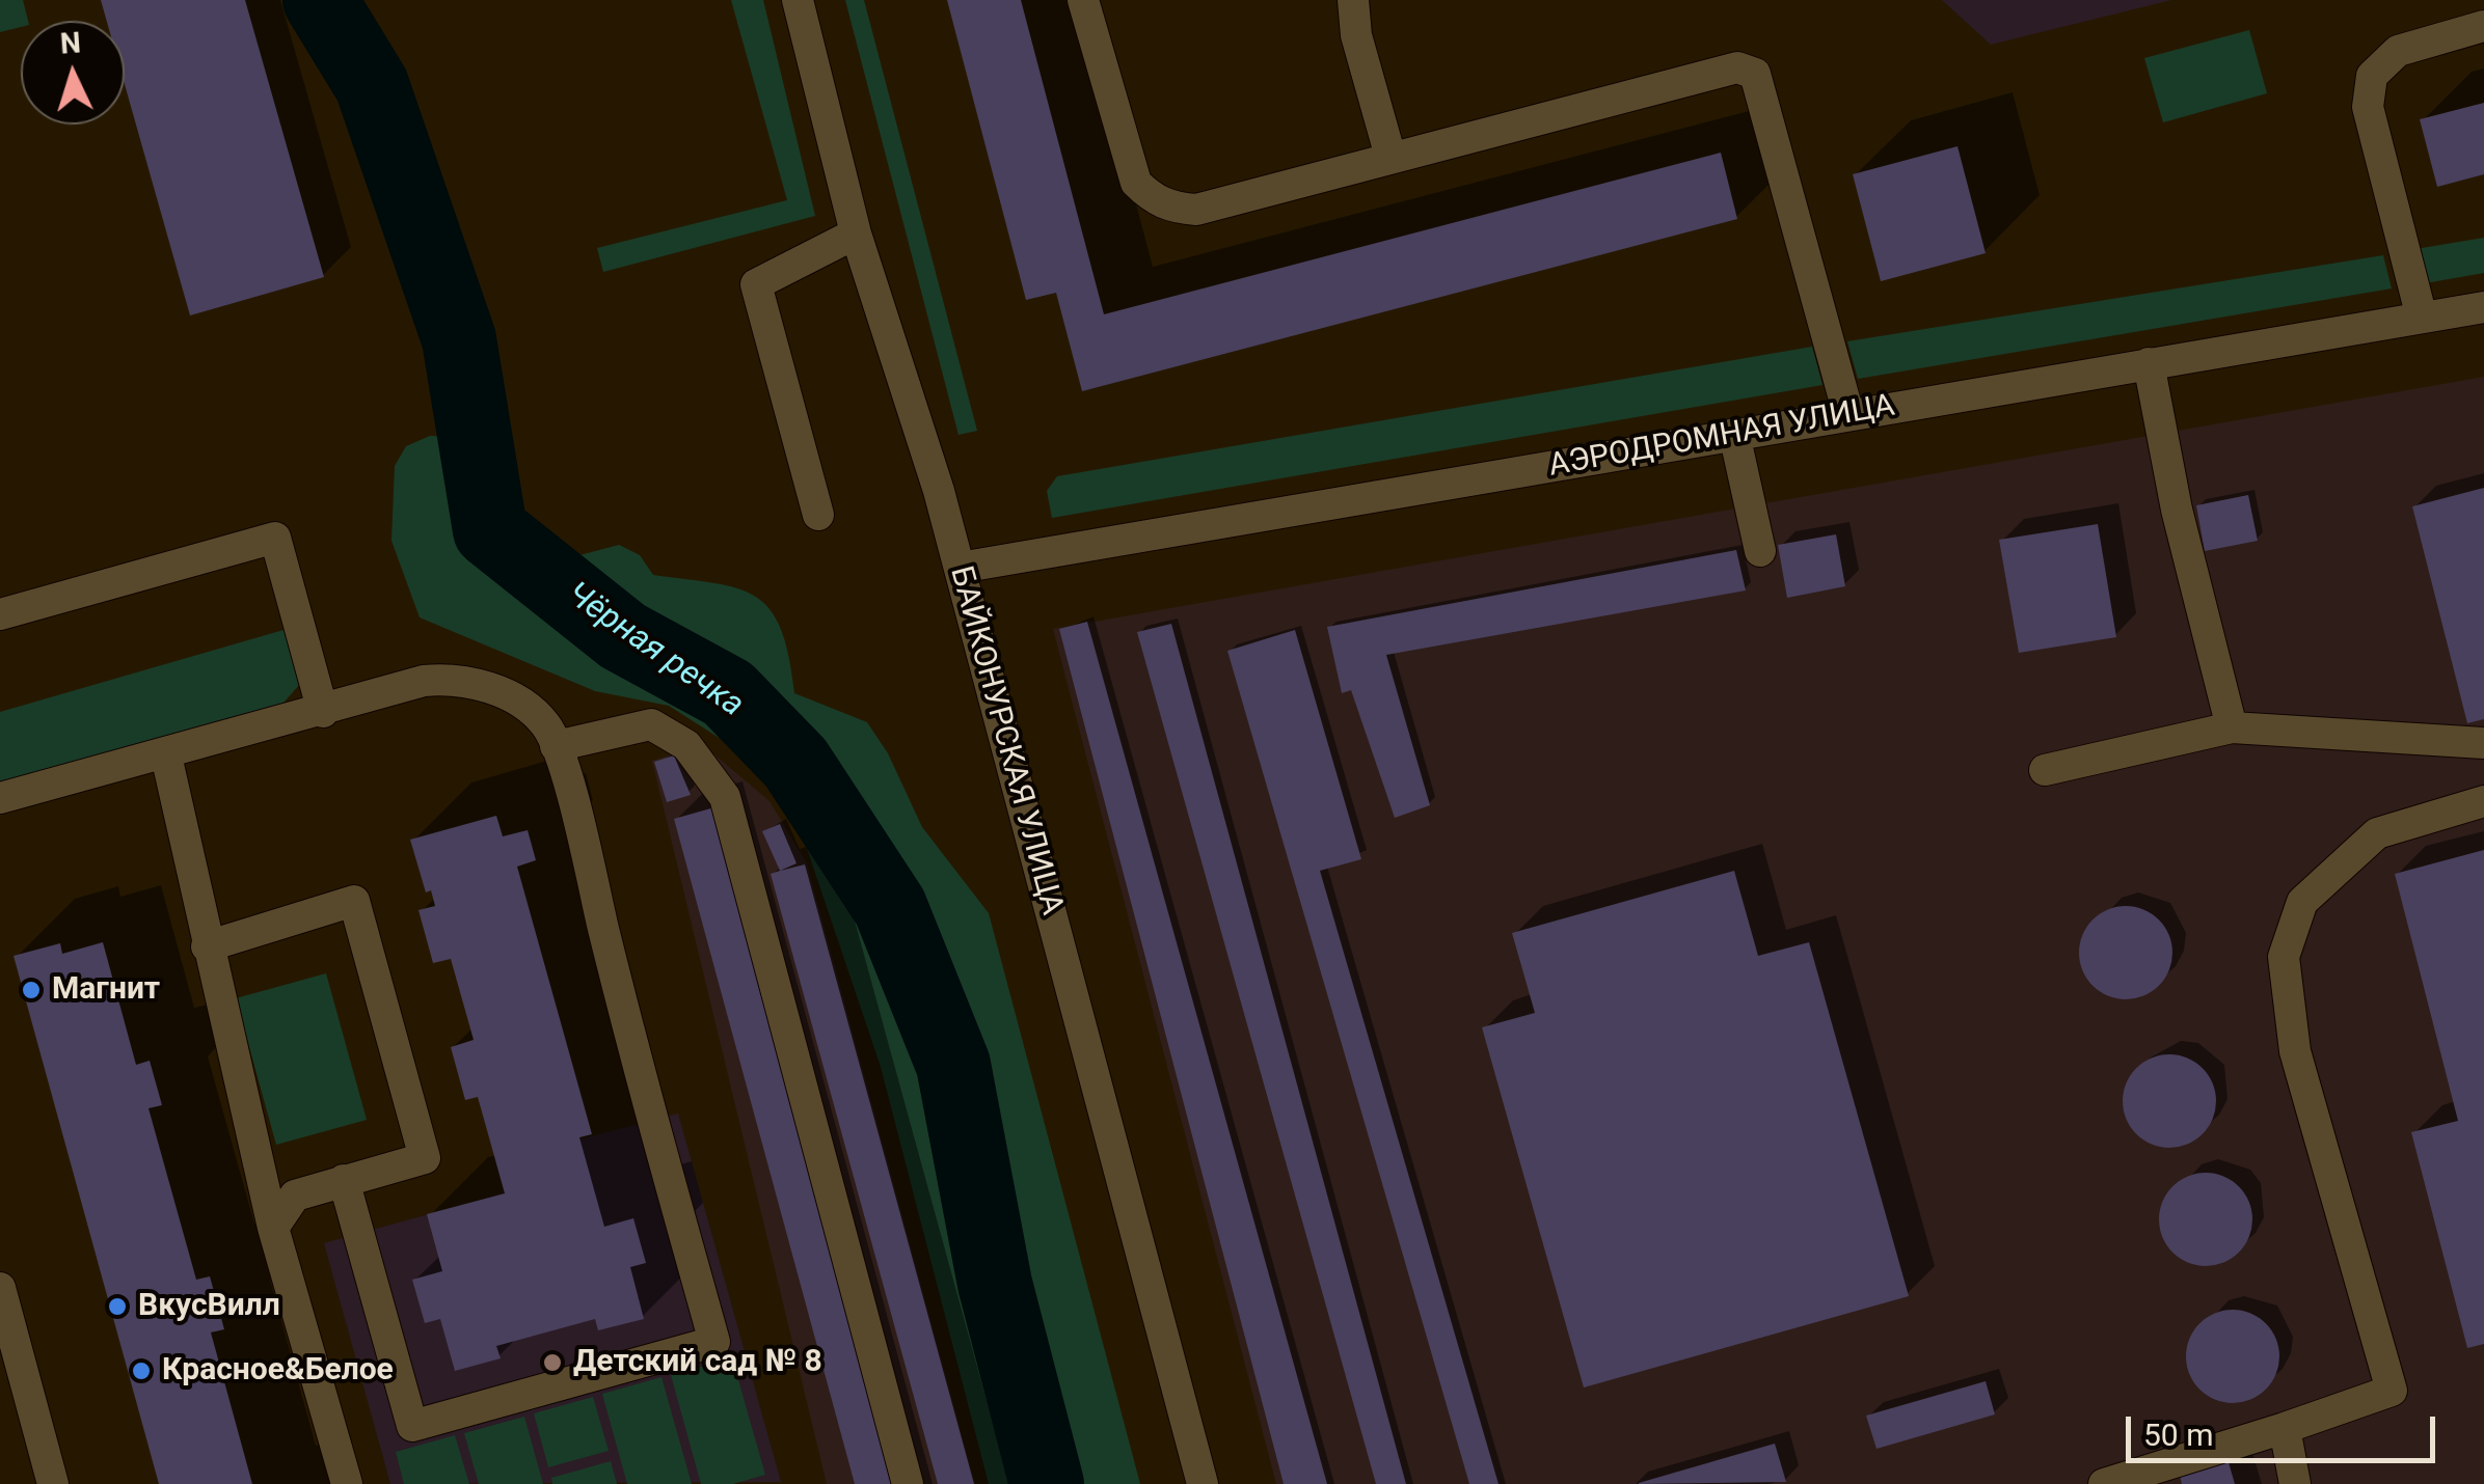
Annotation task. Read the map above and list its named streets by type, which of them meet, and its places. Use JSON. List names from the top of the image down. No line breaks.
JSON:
{"streets":{"street":["АЭРОДРОМНАЯ УЛИЦА","БАЙКОНУРСКАЯ УЛИЦА"]},"crossings":[["АЭРОДРОМНАЯ УЛИЦА","БАЙКОНУРСКАЯ УЛИЦА"]],"water":["Чёрная речка"],"places":["Магнит","ВкусВилл","Детский сад № 8","Красное&Белое"],"scale_bar":"50 m","north":"top"}
